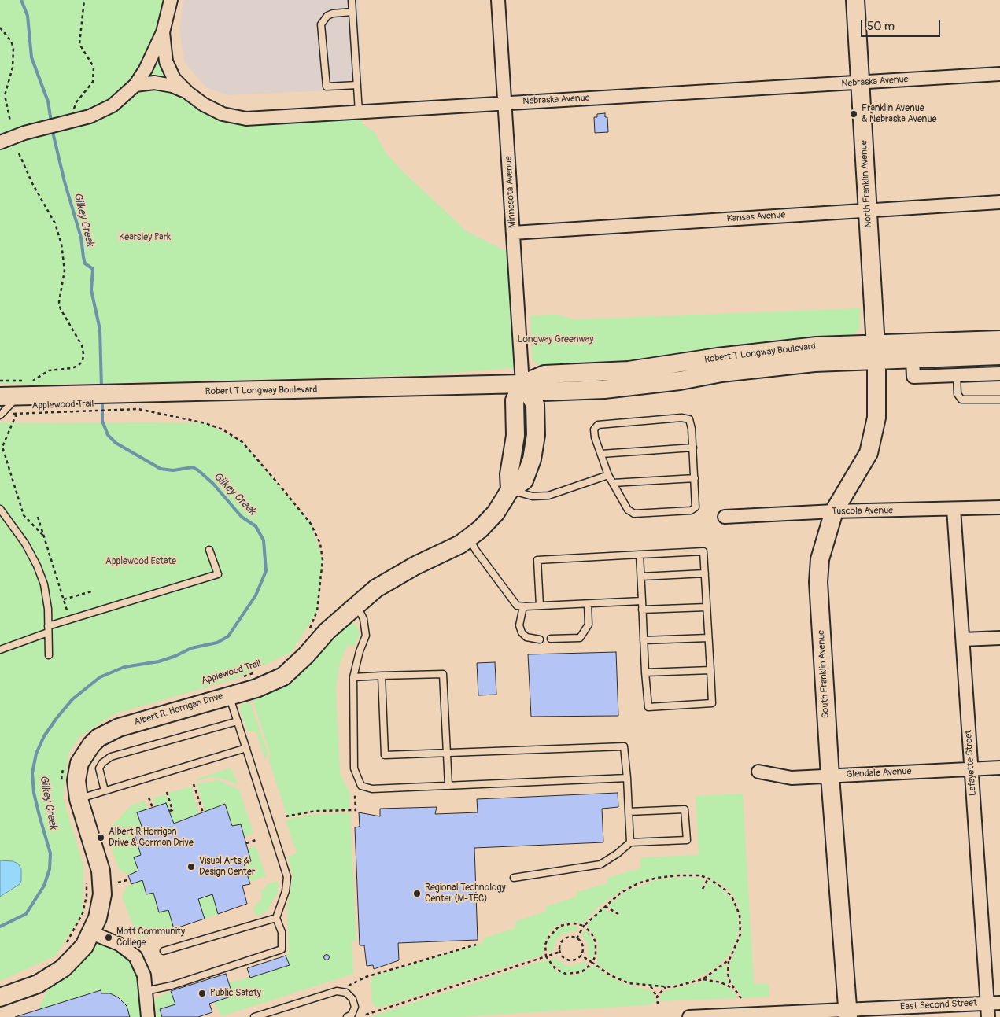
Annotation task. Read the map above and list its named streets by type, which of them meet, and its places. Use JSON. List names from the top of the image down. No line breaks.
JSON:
{"streets":{"street":["Nebraska Avenue","North Franklin Avenue","Minnesota Avenue","Kansas Avenue","Robert T Longway Boulevard","Tuscola Avenue","South Franklin Avenue","Albert R. Horrigan Drive","Lafayette Street","Glendale Avenue","East Second Street"],"path":["Applewood Trail"]},"crossings":[["Nebraska Avenue","North Franklin Avenue"],["Nebraska Avenue","Minnesota Avenue"],["North Franklin Avenue","Kansas Avenue"],["North Franklin Avenue","Robert T Longway Boulevard"],["North Franklin Avenue","South Franklin Avenue"],["Minnesota Avenue","Kansas Avenue"],["Minnesota Avenue","Robert T Longway Boulevard"],["Minnesota Avenue","Albert R. Horrigan Drive"],["Robert T Longway Boulevard","Applewood Trail"],["Robert T Longway Boulevard","South Franklin Avenue"],["Robert T Longway Boulevard","Albert R. Horrigan Drive"],["Tuscola Avenue","South Franklin Avenue"],["Tuscola Avenue","Lafayette Street"],["South Franklin Avenue","Glendale Avenue"],["South Franklin Avenue","East Second Street"],["Lafayette Street","Glendale Avenue"],["Lafayette Street","East Second Street"]],"water":["Gilkey Creek"],"parks":["Kearsley Park","Longway Greenway","Applewood Estate"],"places":["Franklin Avenue & Nebraska Avenue","Albert R Horrigan Drive & Gorman Drive","Visual Arts & Design Center","Regional Technology Center (M-TEC)","Mott Community College","Public Safety"],"scale_bar":"50 m"}
